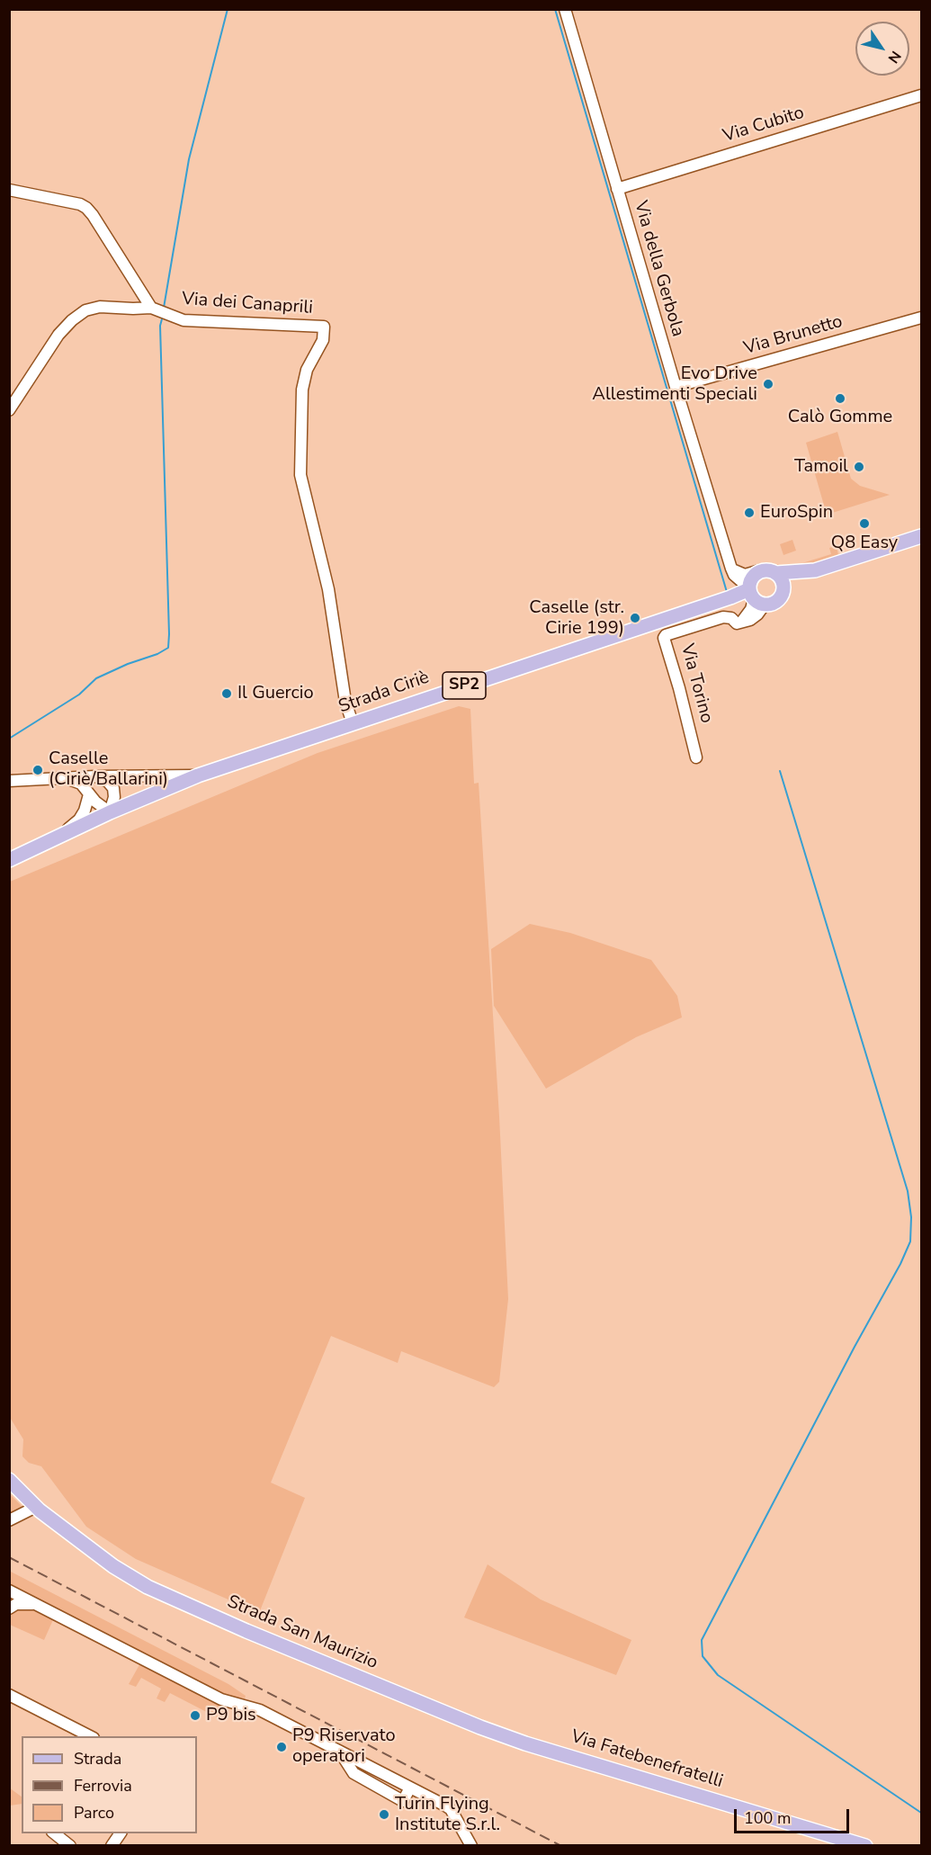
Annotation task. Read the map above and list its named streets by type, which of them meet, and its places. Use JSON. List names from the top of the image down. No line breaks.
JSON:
{"streets":{"main road":["SP2","Strada Ciriè","Strada San Maurizio","Via Fatebenefratelli"],"street":["Via Cubito","Via della Gerbola","Via dei Canaprili","Via Brunetto","Via Torino"]},"crossings":[["Via Cubito","Via della Gerbola"],["Via della Gerbola","Via Brunetto"],["Via dei Canaprili","Strada Ciriè"],["Via Torino","Strada Ciriè"],["SP2","Strada Ciriè"],["Strada San Maurizio","Via Fatebenefratelli"]],"places":["Evo Drive Allestimenti Speciali","Calò Gomme","Tamoil","EuroSpin","Q8 Easy","Caselle (str. Cirie 199)","Il Guercio","Caselle (Ciriè/Ballarini)","P9 bis","P9 Riservato operatori","Turin Flying Institute S.r.l."],"legend":["Strada","Ferrovia","Parco"],"scale_bar":"100 m","north":"bottom right"}
